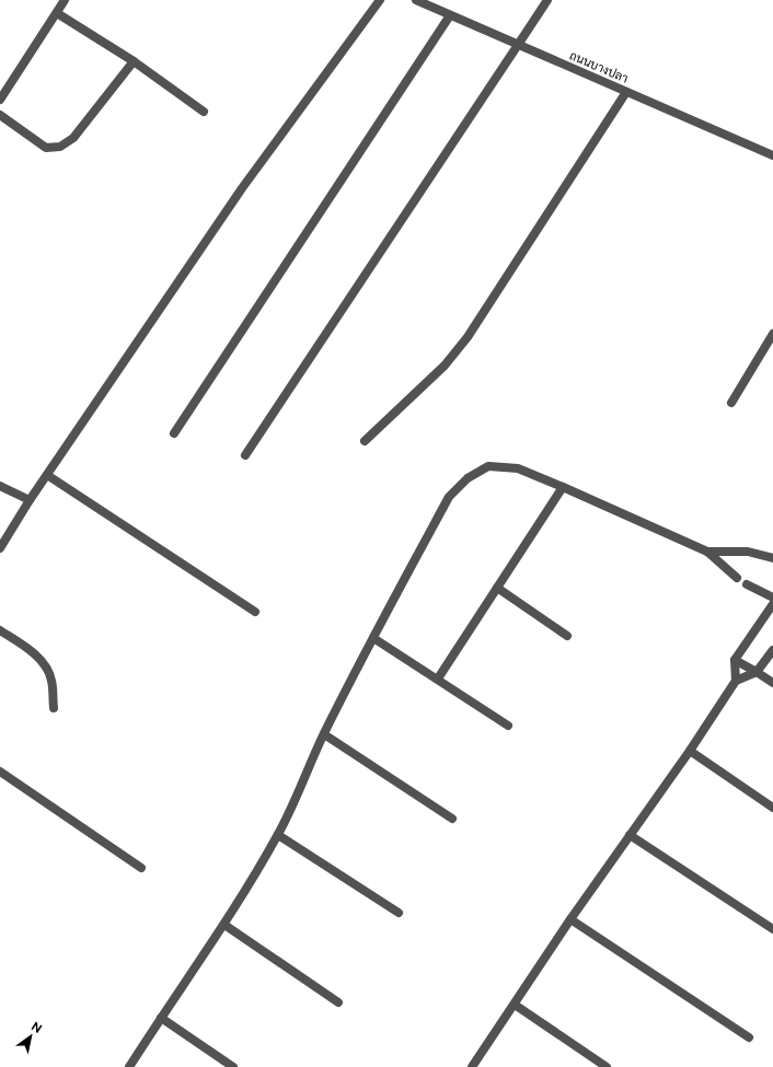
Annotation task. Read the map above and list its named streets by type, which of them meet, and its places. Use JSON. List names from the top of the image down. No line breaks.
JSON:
{"streets":{"street":["ถนนบางปลา"]},"north":"top right"}
